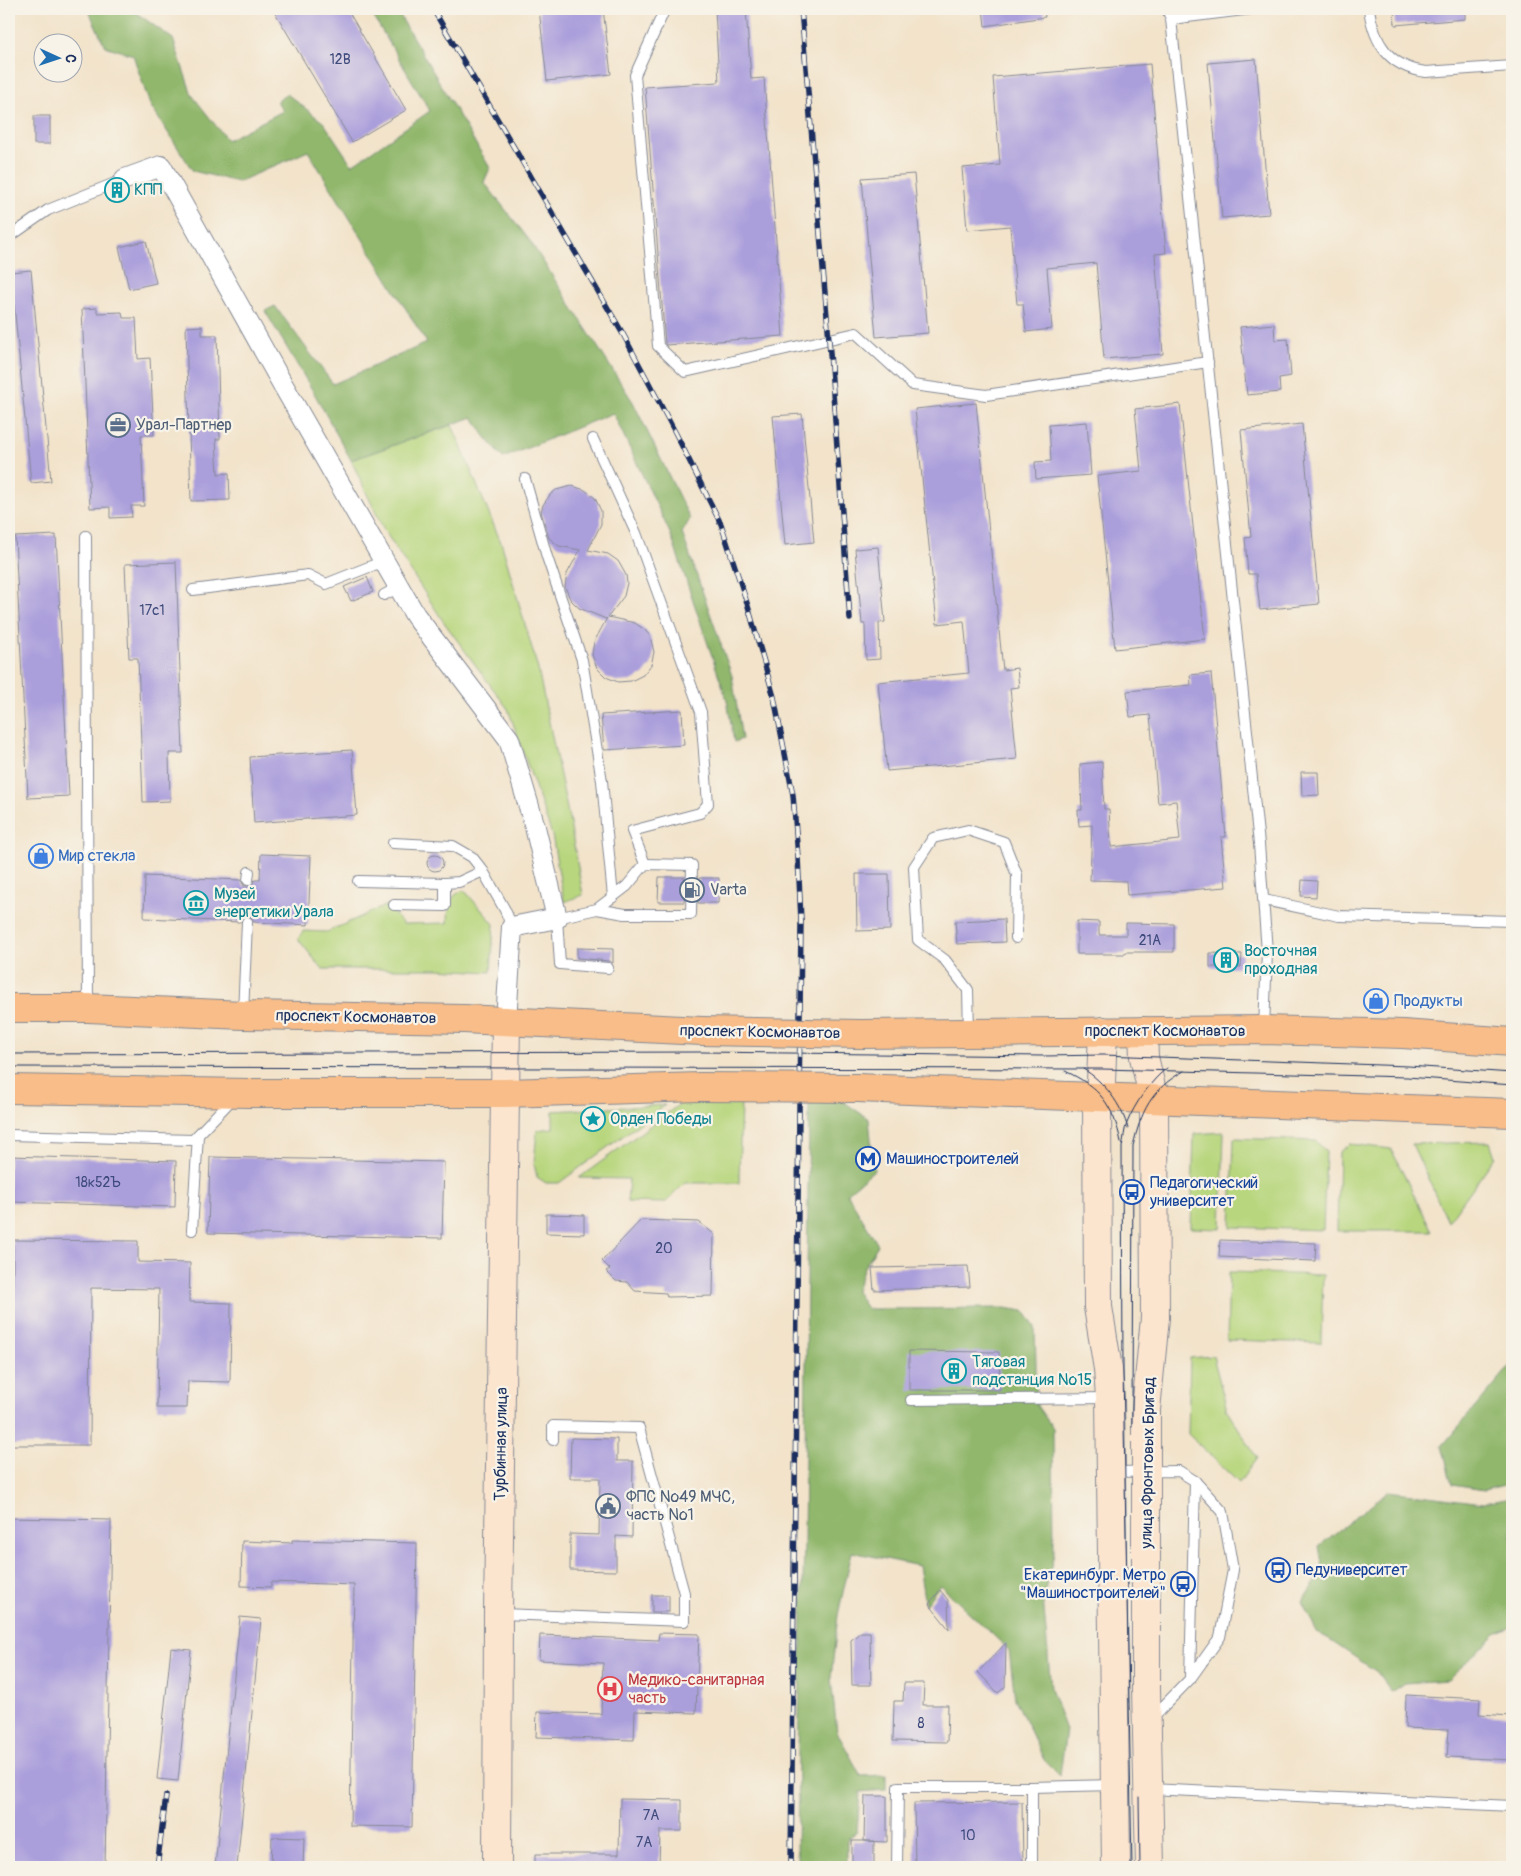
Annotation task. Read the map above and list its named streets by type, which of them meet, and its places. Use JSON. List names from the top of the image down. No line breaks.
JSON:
{"streets":{"main road":["проспект Космонавтов","Турбинная улица","улица Фронтовых Бригад"]},"crossings":[["проспект Космонавтов","Турбинная улица"],["проспект Космонавтов","улица Фронтовых Бригад"]],"places":{"building":["КПП","Восточная проходная","Тяговая подстанция №15"],"office":["Урал-Партнер"],"shop":["Мир стекла","Продукты"],"fuel station":["Varta"],"museum":["Музей энергетики Урала"],"place":["Орден Победы"],"metro station":["Машиностроителей"],"bus stop":["Педагогический университет","Педуниверситет","Екатеринбург. Метро \"Машиностроителей\""],"public building":["ФПС №49 МЧС, часть №1"],"hospital":["Медико-санитарная часть"]},"house_numbers":["12В","17с1","21А","18к52Ъ","20","8","7А","10","7А"],"north":"right"}
